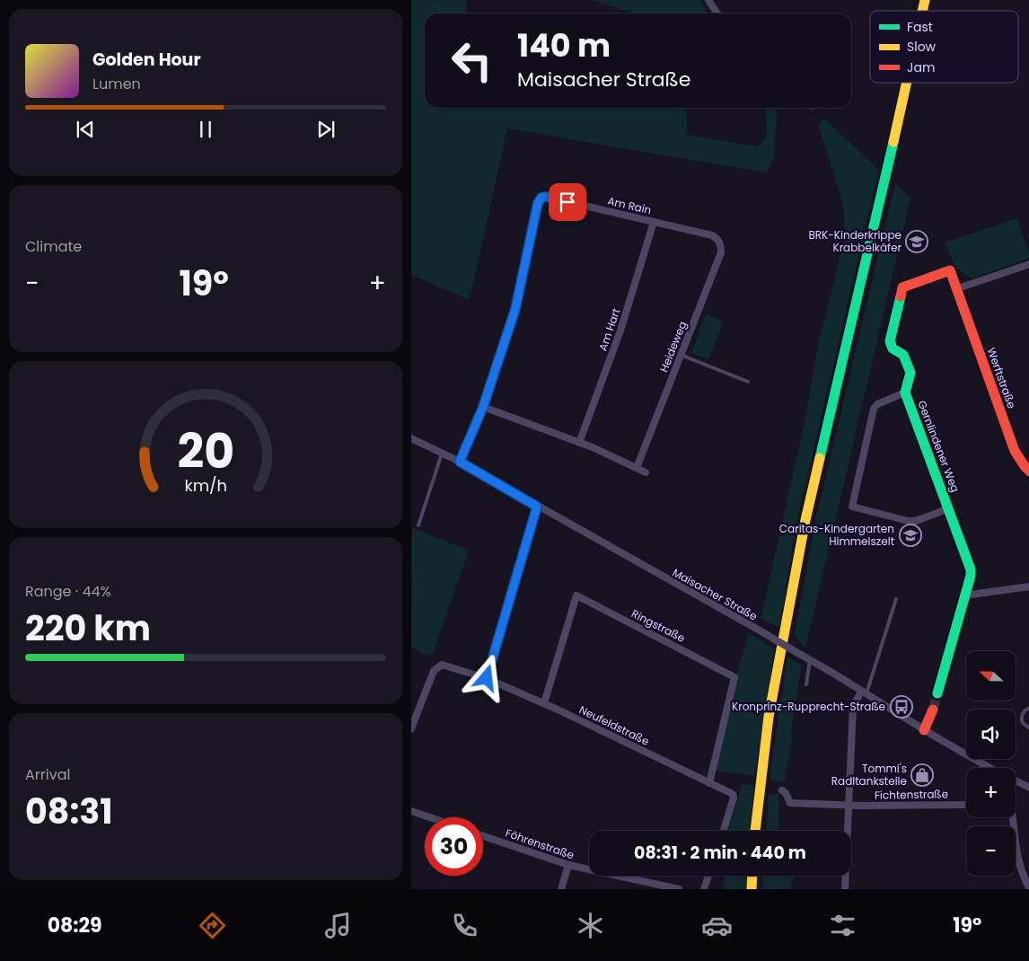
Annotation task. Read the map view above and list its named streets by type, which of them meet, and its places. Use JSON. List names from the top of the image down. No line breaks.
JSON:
{"streets":{"main road":["Werftstraße","Gernlindener Weg"],"street":["Am Rain","Am Hart","Heideweg","Maisacher Straße","Ringstraße","Neufeldstraße","Fichtenstraße","Föhrenstraße"]},"crossings":[["Am Rain","Am Hart"],["Am Rain","Heideweg"],["Werftstraße","Gernlindener Weg"],["Ringstraße","Neufeldstraße"]],"places":{"school or university":["BRK-Kinderkrippe Krabbelkäfer","Caritas-Kindergarten Himmelszelt"],"bus stop":["Kronprinz-Rupprecht-Straße"],"shop":["Tommi's Radltankstelle"]},"legend":["Fast","Slow","Jam"],"north":"left","page":{"turn":["140 m","Maisacher Straße"],"song":["Golden Hour","Lumen"],"tile":["Climate",["Range · 44%","220 km"],["Arrival","08:31"]],"heat":["−","19°","+"],"map_buttons":["+","−"],"limit":"30","trip":"08:31 · 2 min · 440 m","tabs":["08:29","19°"],"gauge":["20","km/h"]}}
